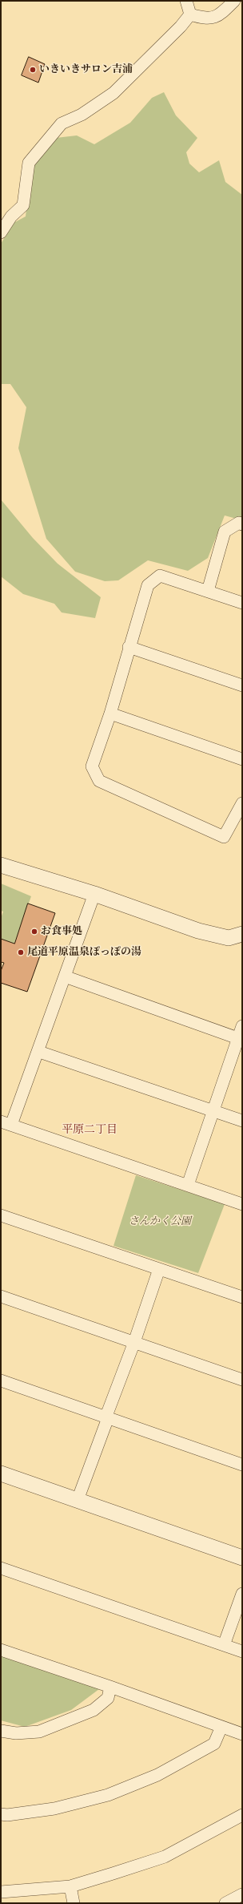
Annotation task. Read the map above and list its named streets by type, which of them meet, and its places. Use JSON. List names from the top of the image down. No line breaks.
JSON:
{"districts":["平原二丁目"],"parks":["さんかく公園"],"places":["いきいきサロン吉浦","お食事処","尾道平原温泉ぽっぽの湯"]}
